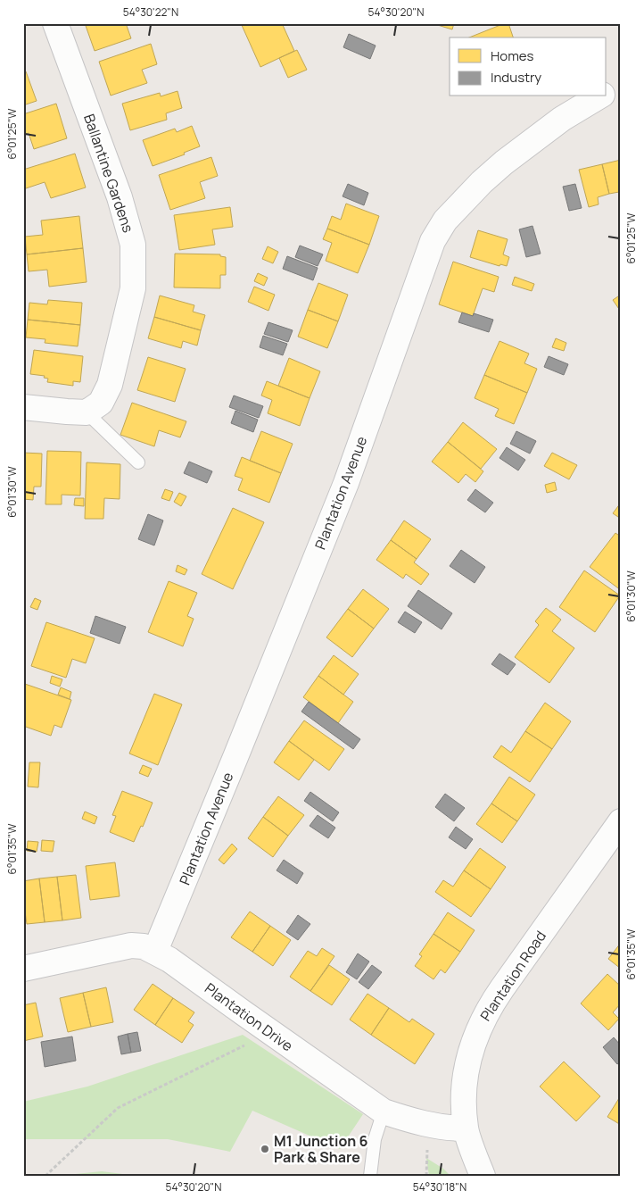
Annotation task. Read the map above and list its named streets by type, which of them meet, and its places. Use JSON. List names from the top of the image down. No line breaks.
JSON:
{"streets":{"street":["Ballantine Gardens","Plantation Avenue","Plantation Road","Plantation Drive"]},"crossings":[["Plantation Avenue","Plantation Drive"],["Plantation Road","Plantation Drive"]],"places":["M1 Junction 6 Park & Share"],"legend":["Homes","Industry"],"coordinates":["54°30'22\"N","54°30'20\"N","6°01'25\"W","6°01'30\"W","6°01'35\"W","54°30'18\"N"]}
